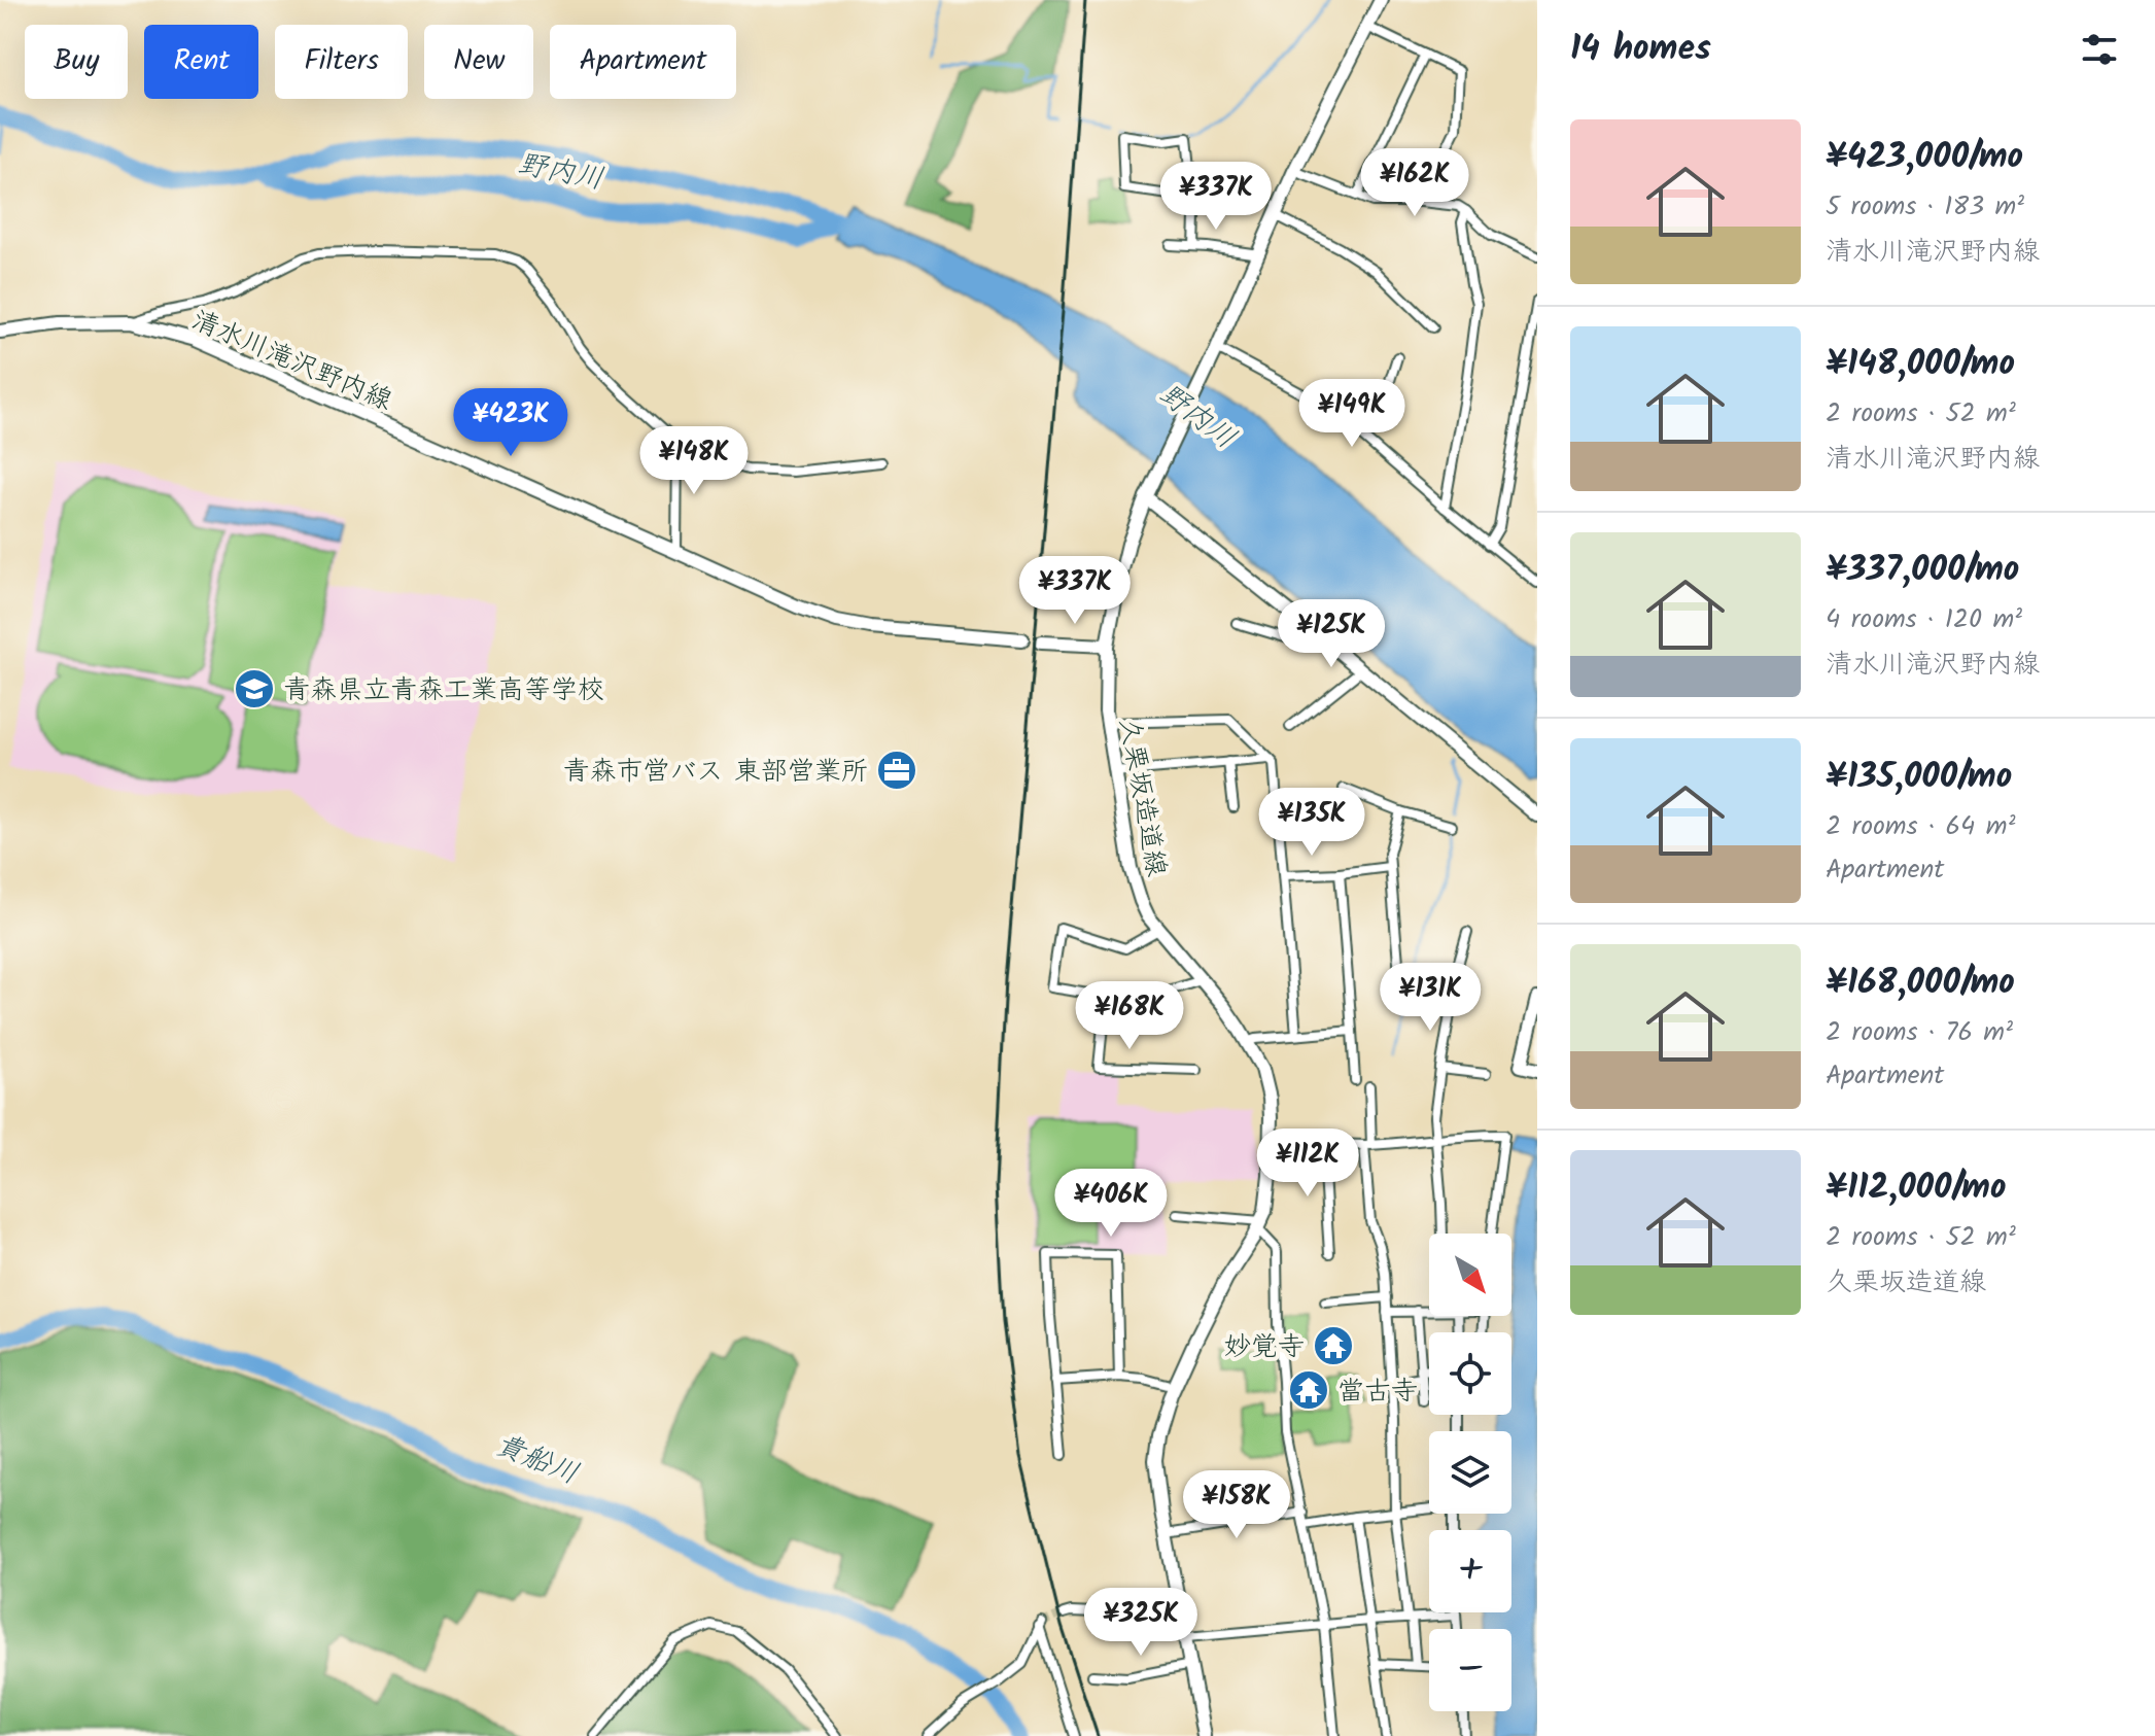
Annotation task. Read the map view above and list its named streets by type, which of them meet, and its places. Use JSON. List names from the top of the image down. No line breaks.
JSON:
{"streets":{"main road":["清水川滝沢野内線","久栗坂造道線"]},"water":["野内川","貴船川"],"places":{"school or university":["青森県立青森工業高等学校"],"office":["青森市営バス 東部営業所"],"temple":["妙覚寺","當古寺"]},"north":"bottom right","page":{"heading":"14 homes","chip":["Buy","Rent","Filters","New","Apartment"],"list":[{"name":"¥423,000/mo","note":"5 rooms · 183 m² · 清水川滝沢野内線"},{"name":"¥148,000/mo","note":"2 rooms · 52 m² · 清水川滝沢野内線"},{"name":"¥337,000/mo","note":"4 rooms · 120 m² · 清水川滝沢野内線"},{"name":"¥135,000/mo","note":"2 rooms · 64 m² · Apartment"},{"name":"¥168,000/mo","note":"2 rooms · 76 m² · Apartment"},{"name":"¥112,000/mo","note":"2 rooms · 52 m² · 久栗坂造道線"}],"price":["¥162K","¥337K","¥149K","¥423K","¥148K","¥337K","¥125K","¥135K","¥131K","¥168K","¥112K","¥406K","¥158K","¥325K"],"map_buttons":["+","−"]}}
